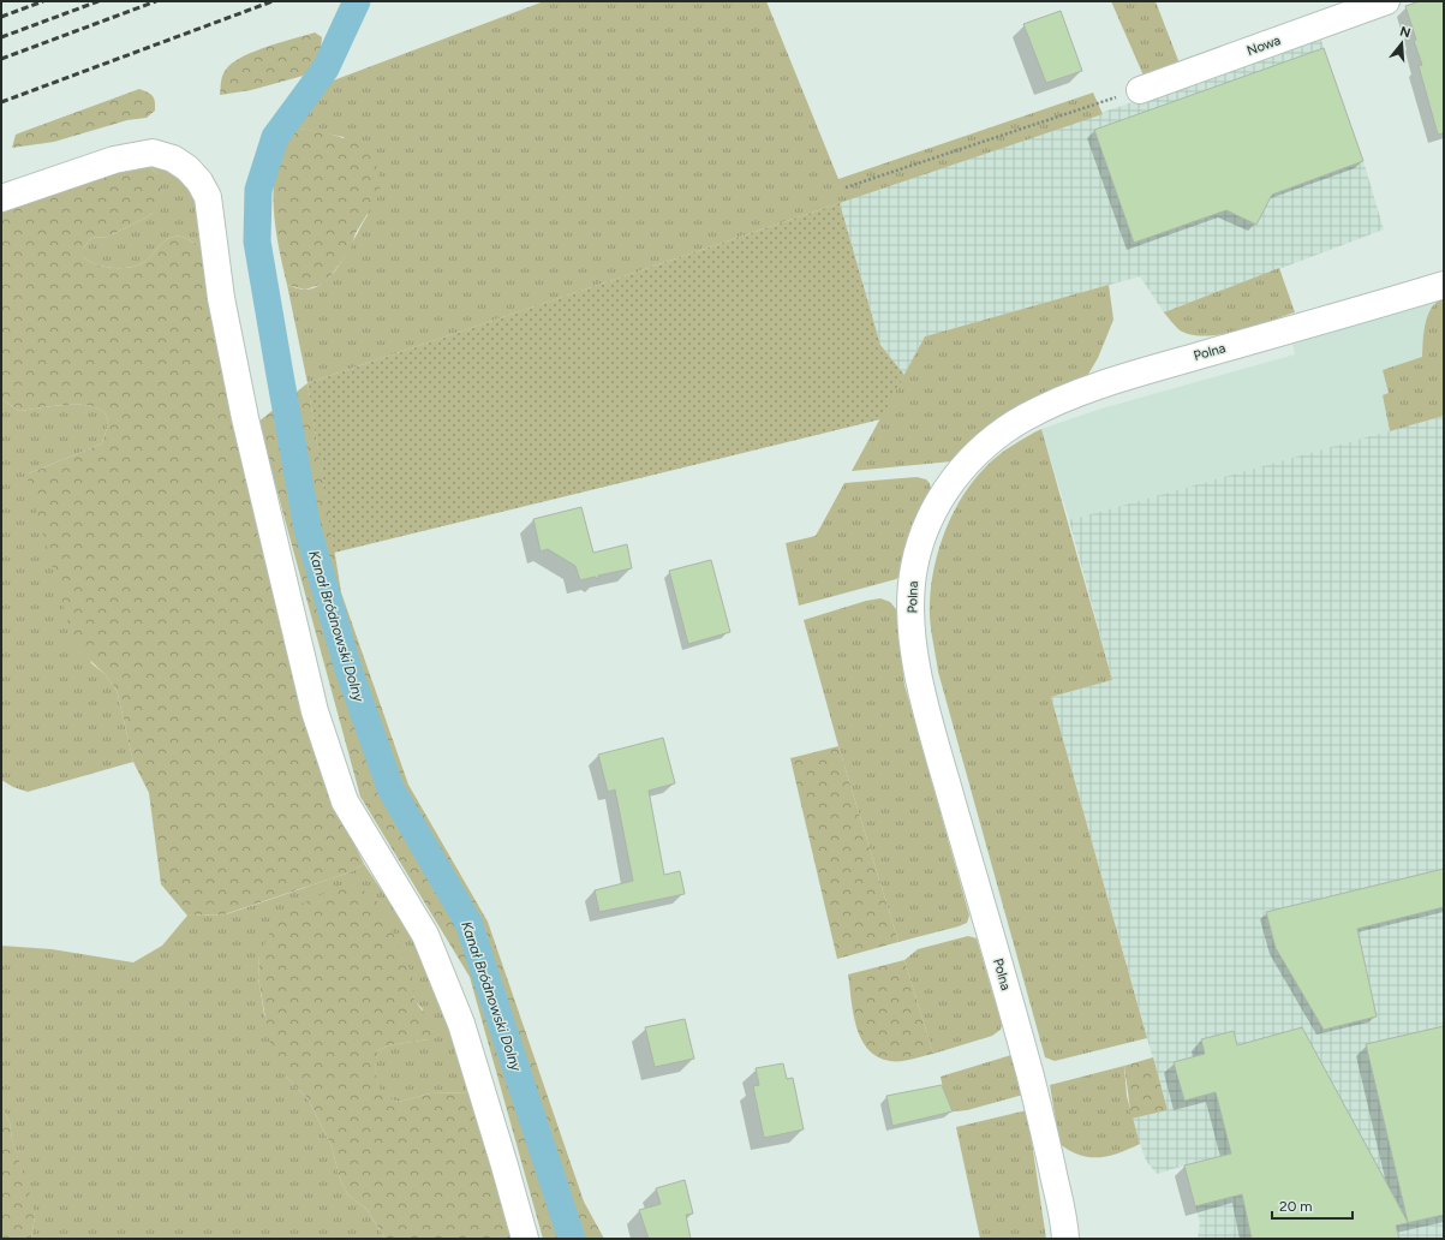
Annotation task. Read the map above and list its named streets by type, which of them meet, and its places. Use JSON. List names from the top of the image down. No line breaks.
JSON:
{"streets":{"street":["Nowa","Polna"]},"water":["Kanał Bródnowski Dolny"],"scale_bar":"20 m","north":"top"}
